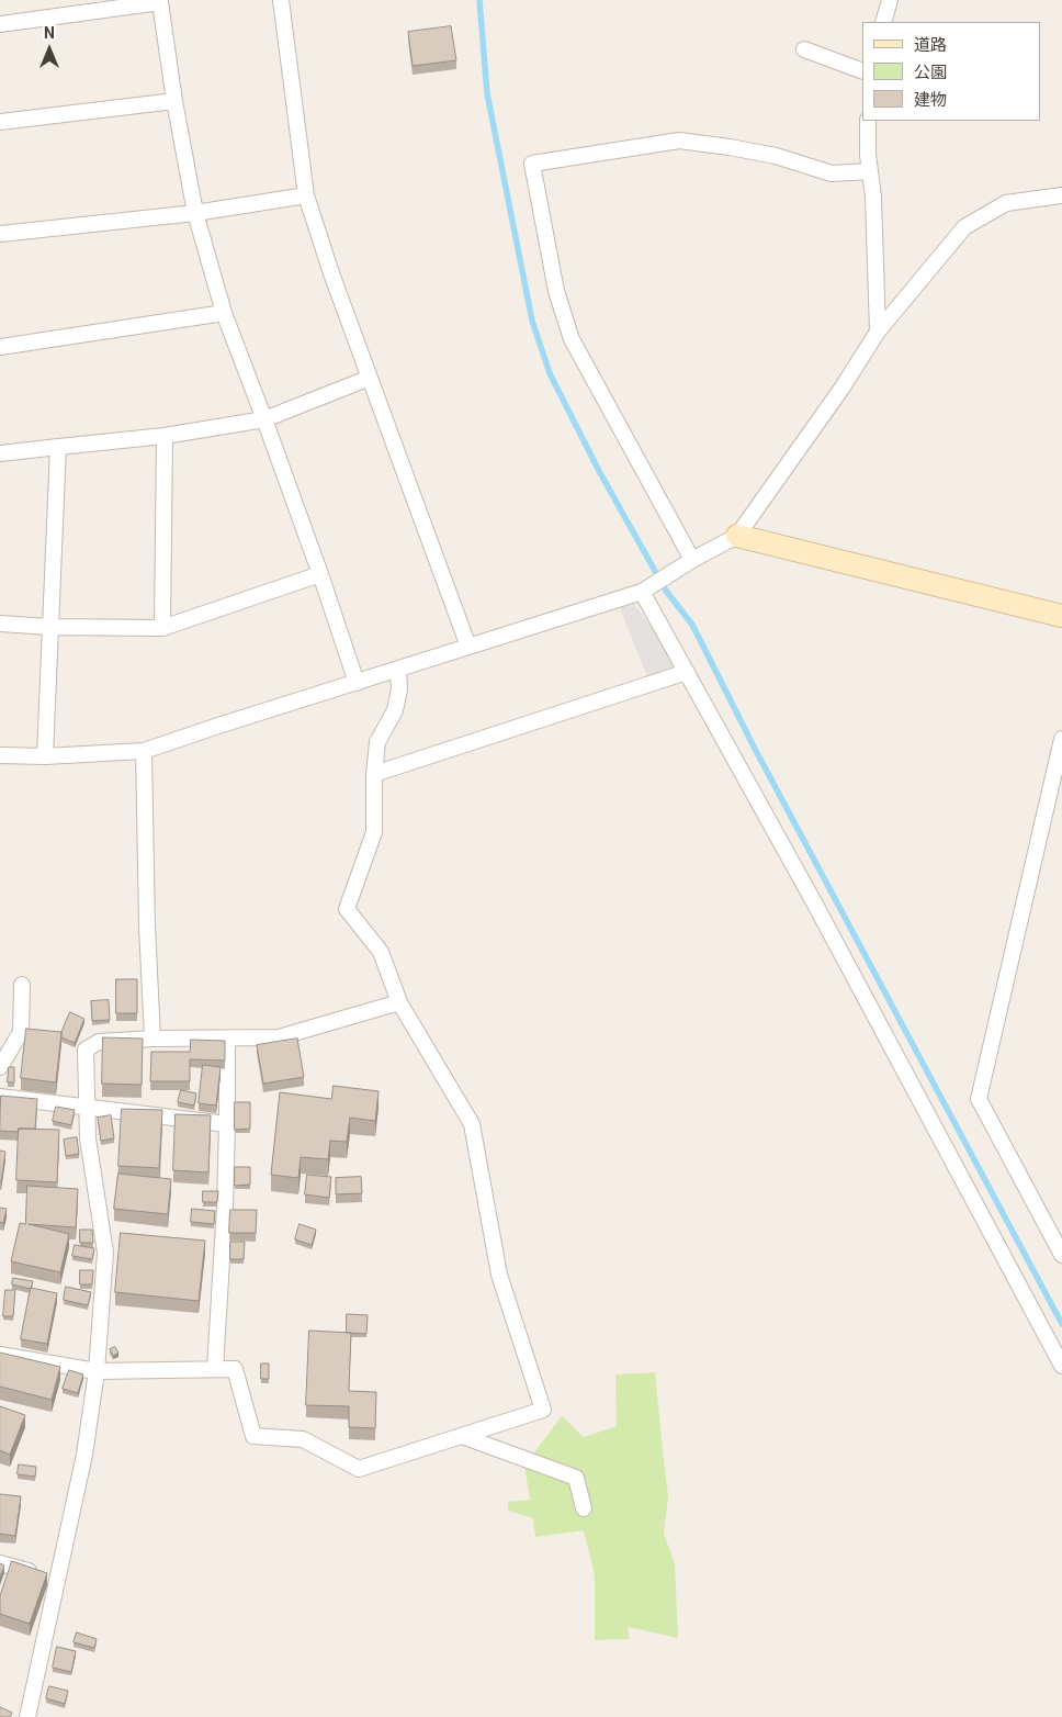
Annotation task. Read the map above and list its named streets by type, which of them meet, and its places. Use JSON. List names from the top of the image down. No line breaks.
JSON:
{"legend":["道路","公園","建物"],"north":"top"}
